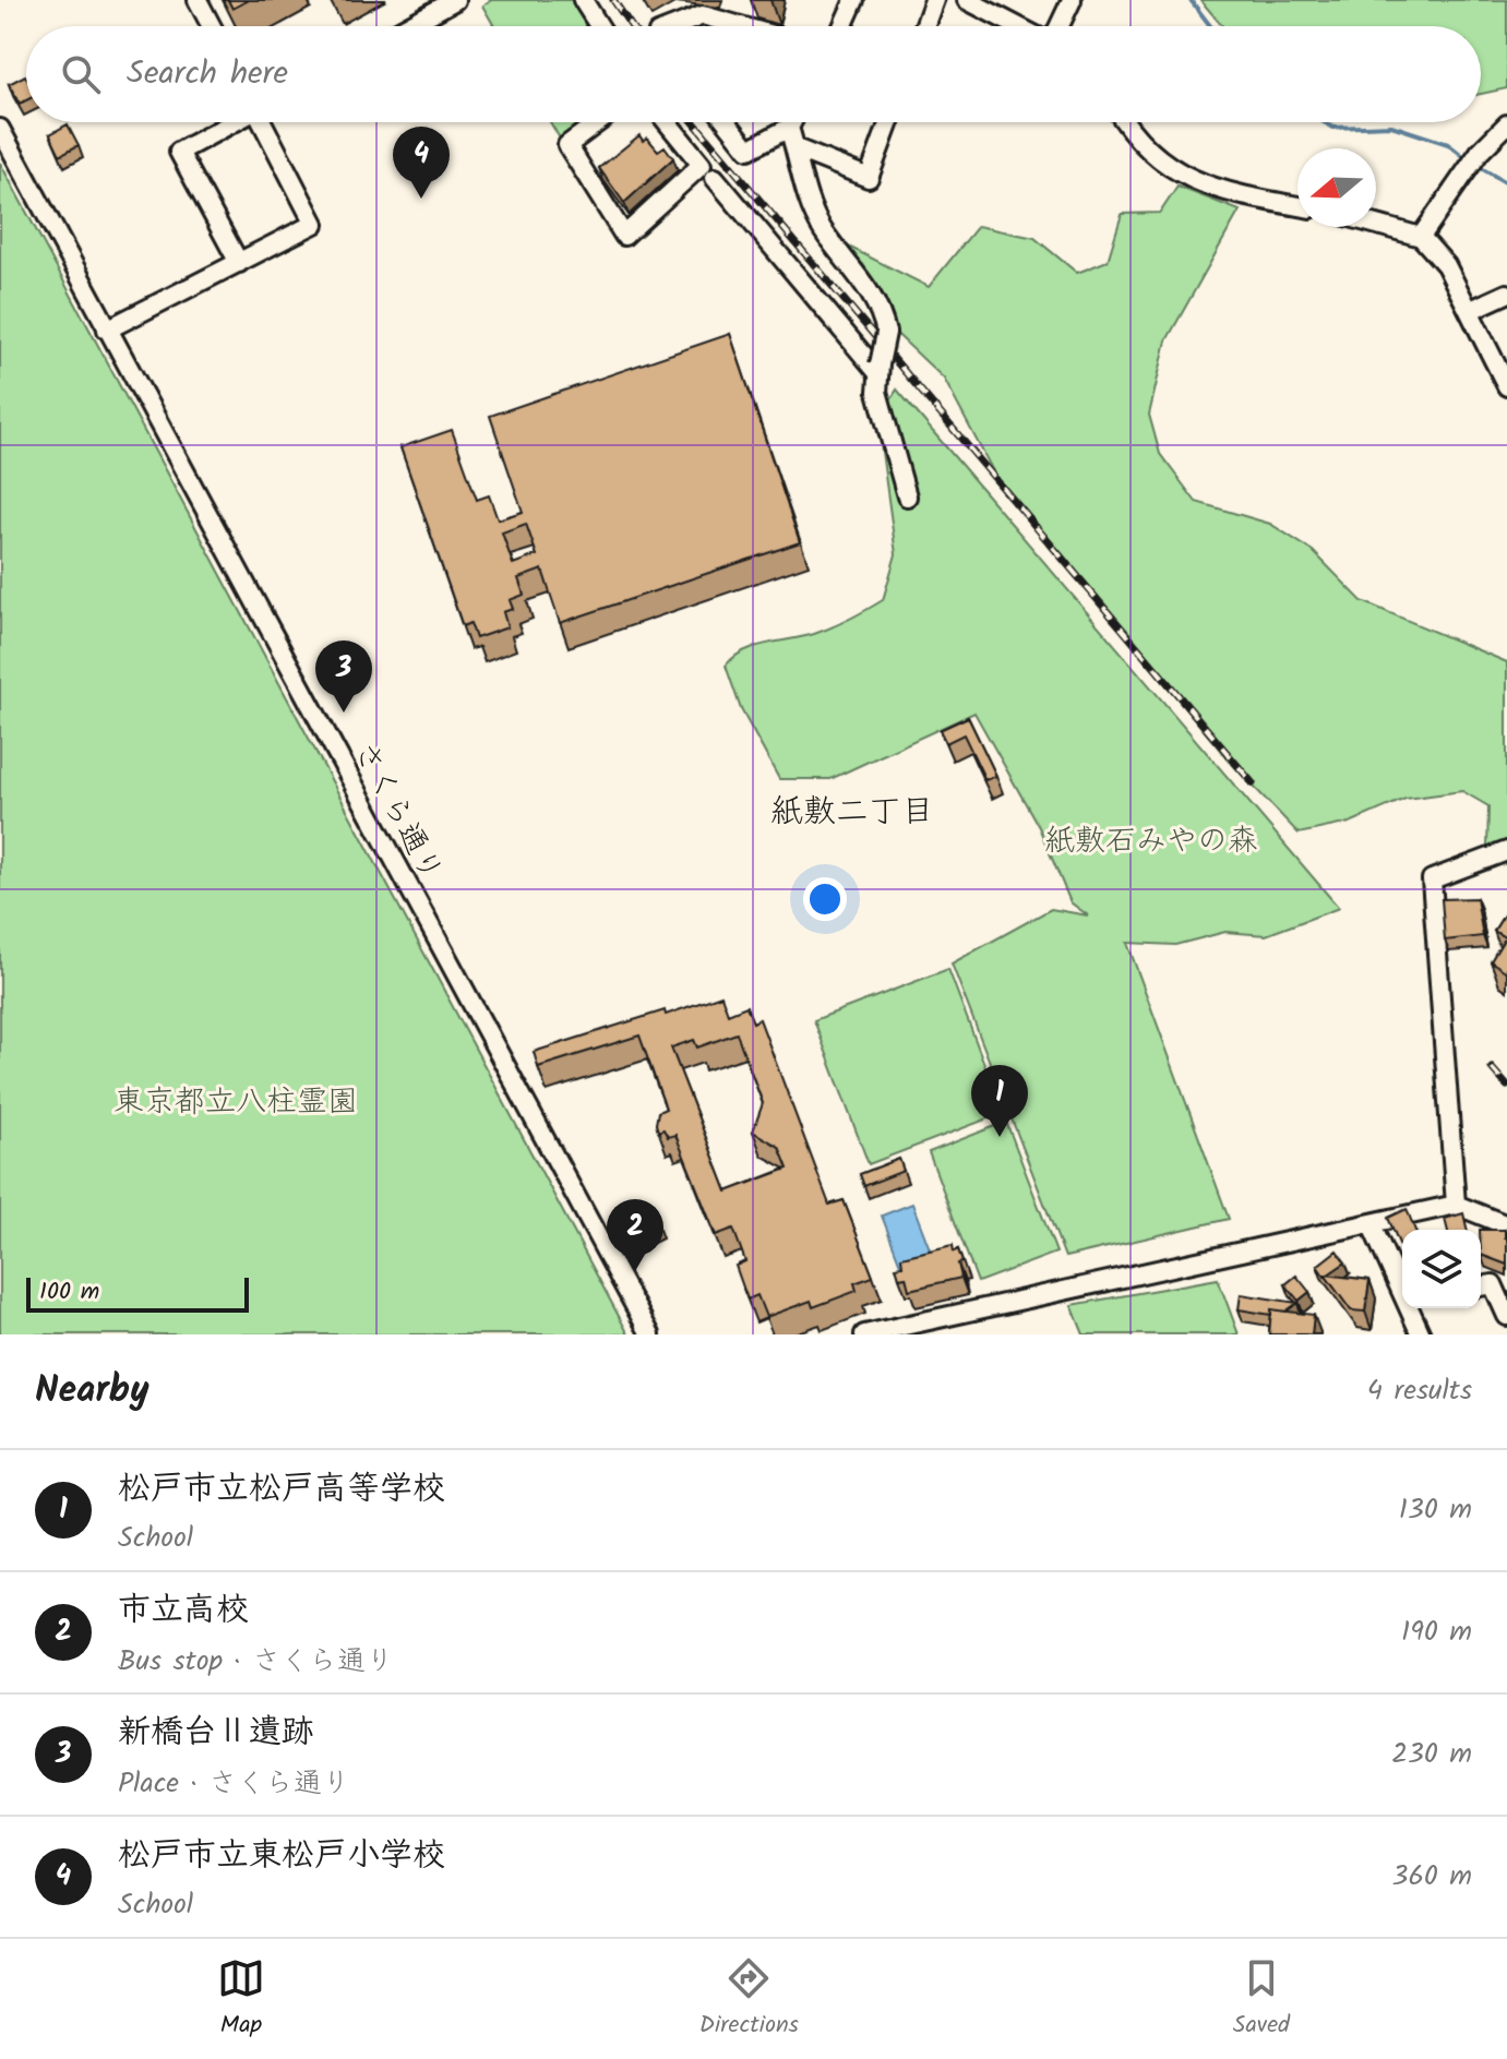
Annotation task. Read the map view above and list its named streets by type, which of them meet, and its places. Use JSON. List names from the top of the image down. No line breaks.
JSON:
{"streets":{"street":["さくら通り"]},"districts":["紙敷二丁目"],"parks":["紙敷石みやの森","東京都立八柱霊園"],"scale_bar":"100 m","north":"left","page":{"search":"Search here","pins":["4","3","1","2"],"scale":"100 m","heading":["Nearby","4 results"],"list":[{"mark":"1","name":"松戸市立松戸高等学校","note":"School","value":"130 m"},{"mark":"2","name":"市立高校","note":"Bus stop · さくら通り","value":"190 m"},{"mark":"3","name":"新橋台Ⅱ遺跡","note":"Place · さくら通り","value":"230 m"},{"mark":"4","name":"松戸市立東松戸小学校","note":"School","value":"360 m"}],"nav":["Map","Directions","Saved"]}}
